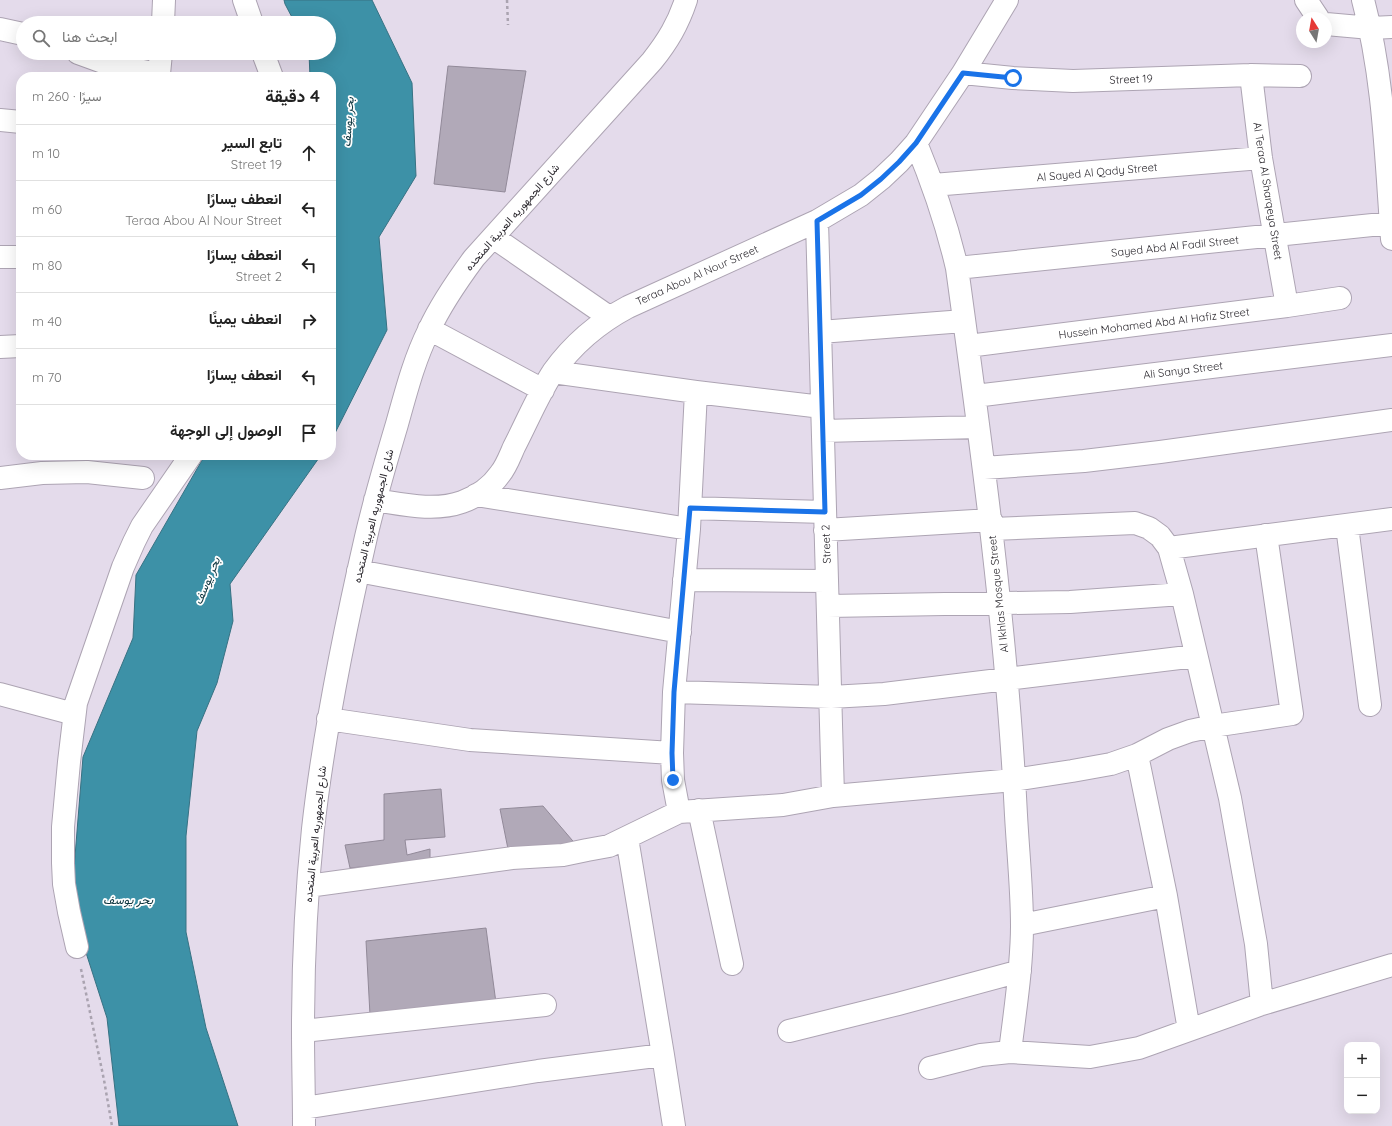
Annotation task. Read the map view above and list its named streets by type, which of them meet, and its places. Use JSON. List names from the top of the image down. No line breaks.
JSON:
{"streets":{"street":["Street 19","Al Sayed Al Qady Street","Al Teraa Al Sharqeya Street","شارع الجمهوريه العربية المتحده","Sayed Abd Al Fadil Street","Teraa Abou Al Nour Street","Hussein Mohamed Abd Al Hafiz Street","Ali Sanya Street","Street 2","Al Ikhlas Mosque Street"]},"crossings":[["Street 19","Al Teraa Al Sharqeya Street"],["Street 19","Teraa Abou Al Nour Street"],["Al Sayed Al Qady Street","Al Teraa Al Sharqeya Street"],["Al Sayed Al Qady Street","Al Ikhlas Mosque Street"],["Al Teraa Al Sharqeya Street","Sayed Abd Al Fadil Street"],["Al Teraa Al Sharqeya Street","Hussein Mohamed Abd Al Hafiz Street"],["شارع الجمهوريه العربية المتحده","Teraa Abou Al Nour Street"],["Sayed Abd Al Fadil Street","Al Ikhlas Mosque Street"],["Teraa Abou Al Nour Street","Street 2"],["Teraa Abou Al Nour Street","Al Ikhlas Mosque Street"],["Hussein Mohamed Abd Al Hafiz Street","Al Ikhlas Mosque Street"],["Ali Sanya Street","Al Ikhlas Mosque Street"]],"water":["بحر يوسف"],"north":"top","page":{"search":"ابحث هنا","heading":["4 دقيقة","سيرًا · 260 m"],"list":[["تابع السير","Street 19","10 m"],["انعطف يسارًا","Teraa Abou Al Nour Street","60 m"],["انعطف يسارًا","Street 2","80 m"],["انعطف يمينًا","40 m"],["انعطف يسارًا","70 m"],"الوصول إلى الوجهة"],"map_buttons":["+","−"]}}
